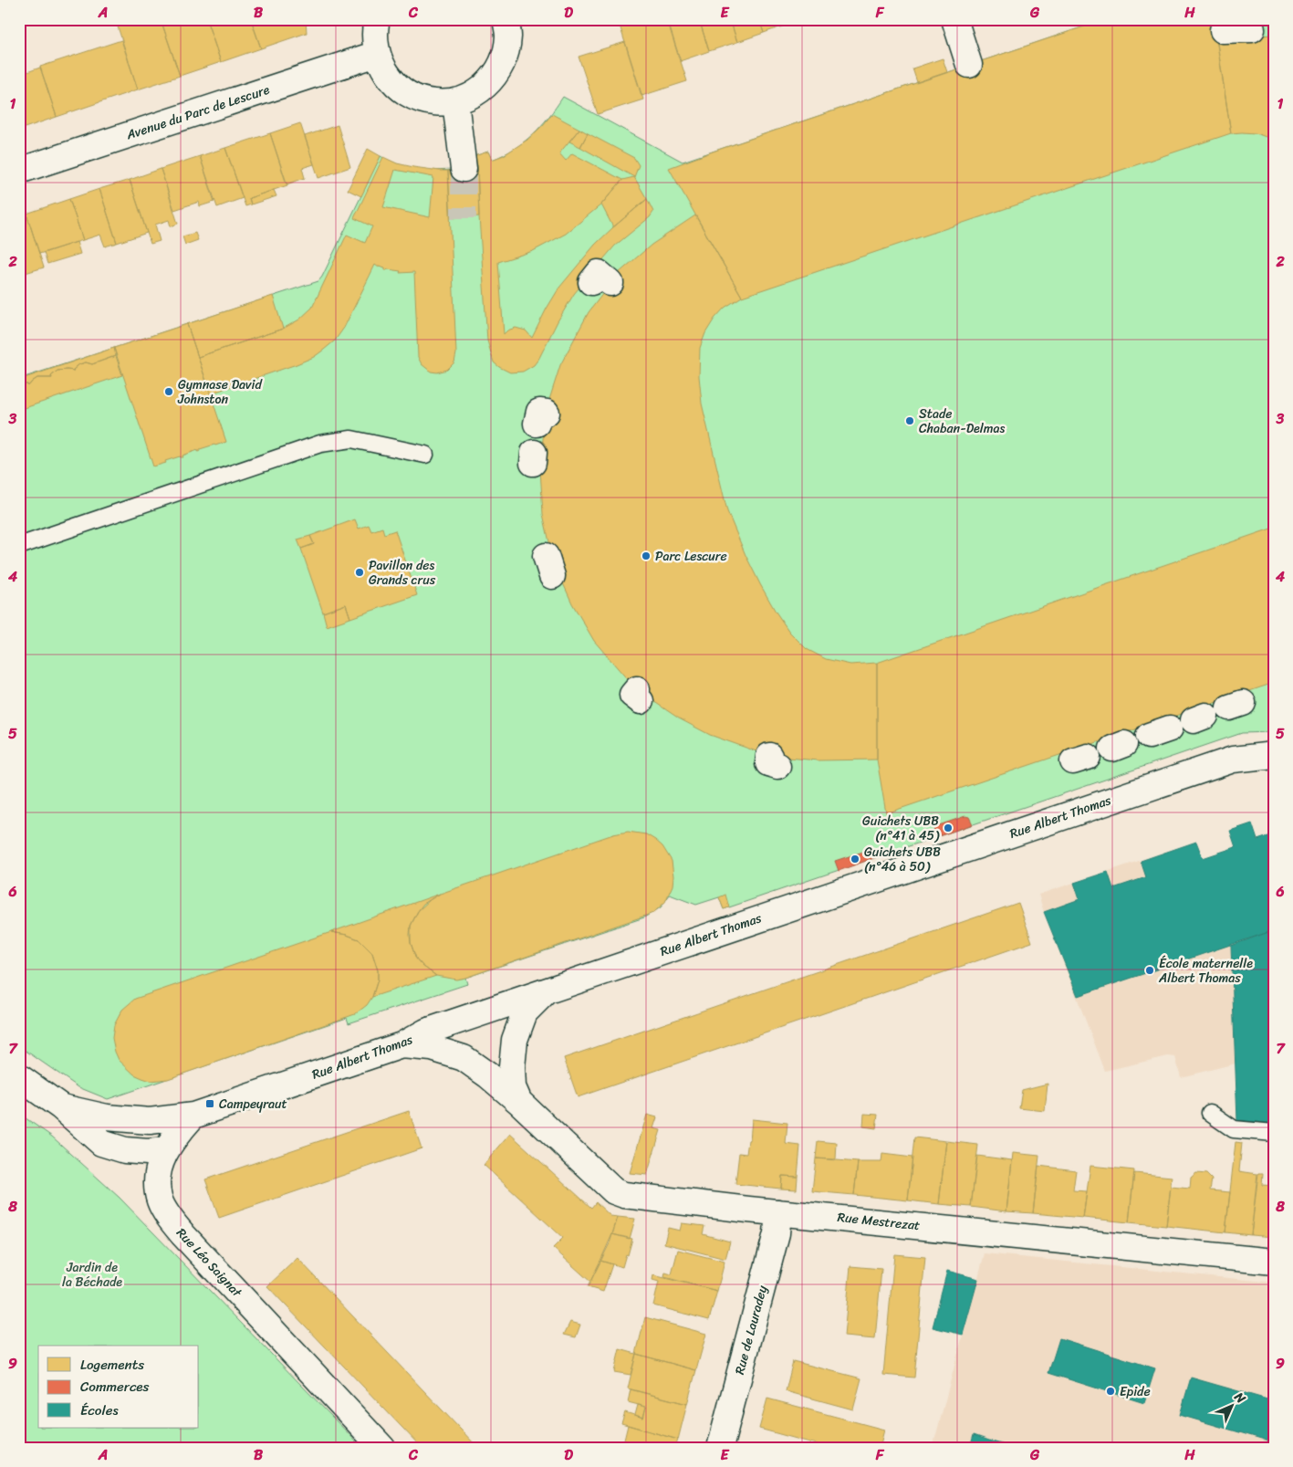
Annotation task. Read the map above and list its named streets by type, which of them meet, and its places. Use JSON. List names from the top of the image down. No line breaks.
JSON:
{"streets":{"street":["Avenue du Parc de Lescure","Rue Albert Thomas","Rue Mestrezat","Rue Léo Saignat","Rue de Lauradey"]},"crossings":[["Rue Albert Thomas","Rue Mestrezat"],["Rue Albert Thomas","Rue Léo Saignat"],["Rue Mestrezat","Rue de Lauradey"]],"parks":["Jardin de la Béchade"],"places":{"other":["Gymnase David Johnston","Stade Chaban-Delmas","Parc Lescure","Pavillon des Grands crus","Guichets UBB (n°41 à 45)","Guichets UBB (n°46 à 50)","École maternelle Albert Thomas","Epide"],"transit":["Campeyraut"]},"legend":["Logements","Commerces","Écoles"],"north":"top right","grid":{"columns":["A","B","C","D","E","F","G","H"],"rows":["1","2","3","4","5","6","7","8","9"]}}
